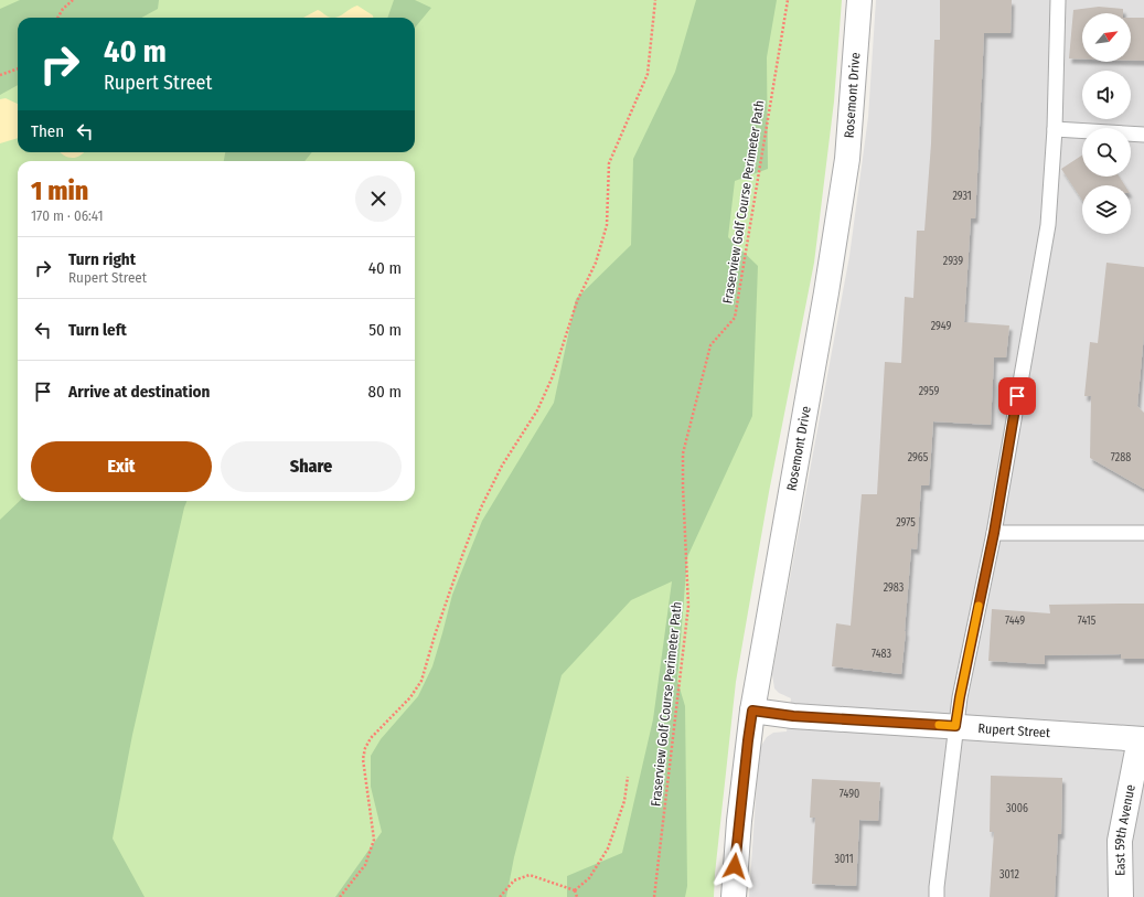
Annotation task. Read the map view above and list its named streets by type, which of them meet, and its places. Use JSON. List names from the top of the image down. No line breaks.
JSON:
{"streets":{"street":["Rosemont Drive","Rupert Street","East 59th Avenue"],"path":["Fraserview Golf Course Perimeter Path"]},"crossings":[["Rosemont Drive","Rupert Street"],["Rupert Street","East 59th Avenue"]],"house_numbers":["2931","2939","2949","2959","2965","7288","2975","2983","7449","7415","7483","7490","3006","3011","3012"],"north":"top right","page":{"turn":["40 m","Rupert Street"],"then":"Then","heading":["1 min","170 m · 06:41"],"list":[{"name":"Turn right","note":"Rupert Street","value":"40 m"},{"name":"Turn left","value":"50 m"},{"name":"Arrive at destination","value":"80 m"}],"buttons":["Exit","Share"]}}
